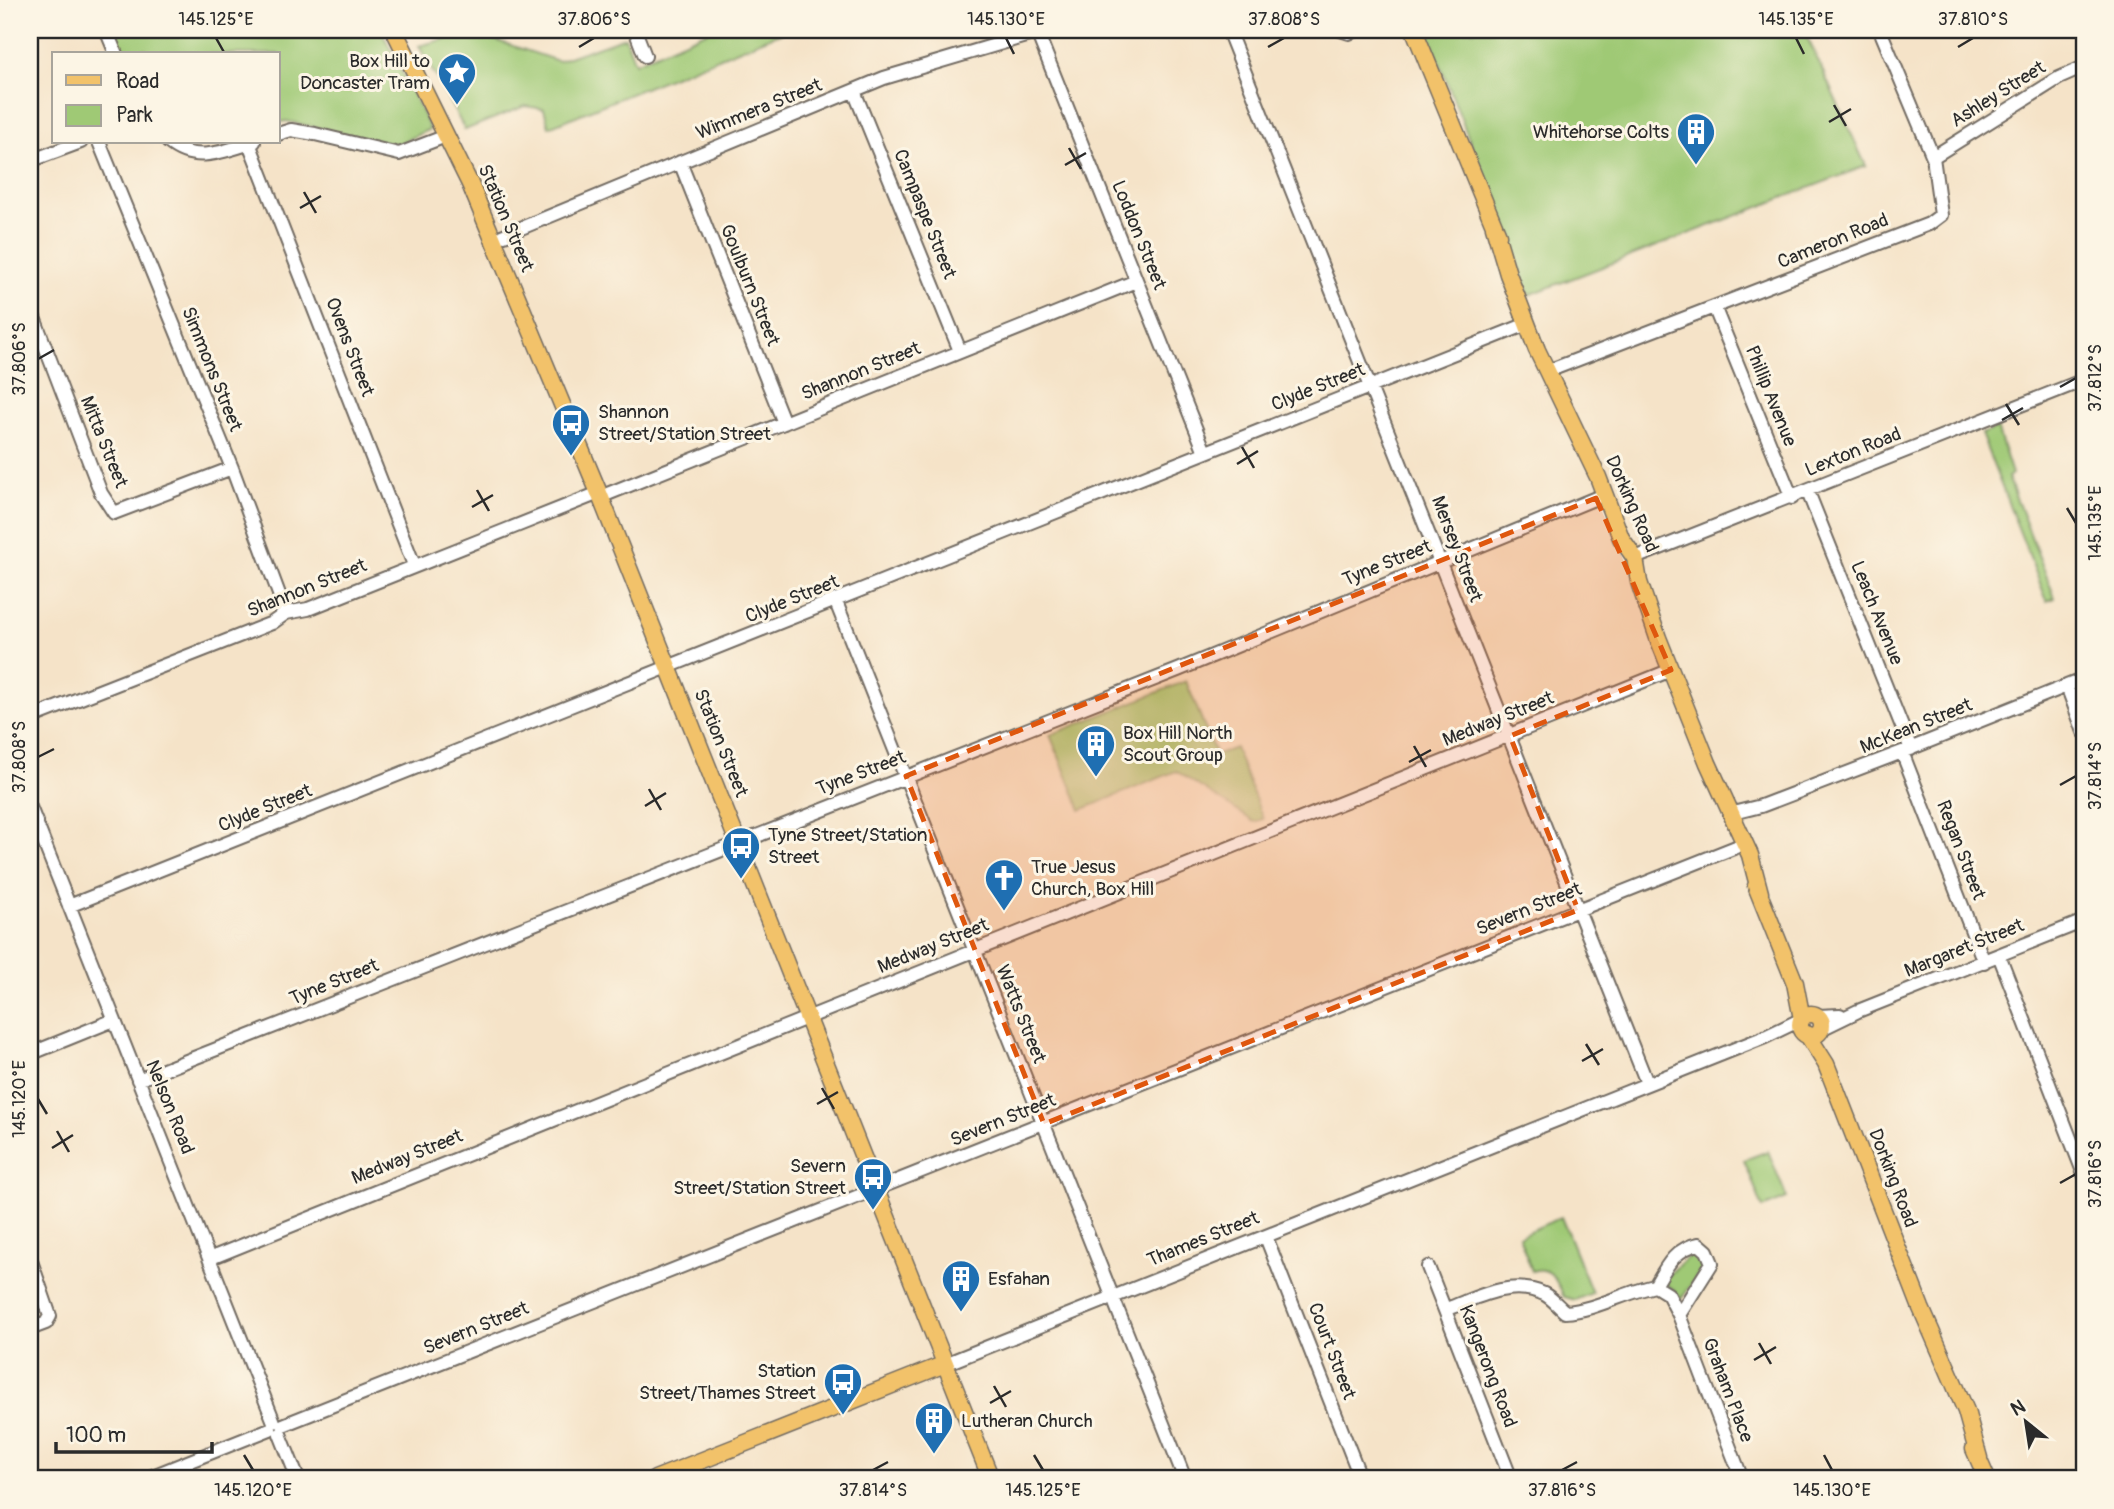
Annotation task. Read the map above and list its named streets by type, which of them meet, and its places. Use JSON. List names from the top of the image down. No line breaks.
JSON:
{"streets":{"main road":["Station Street","Dorking Road","Thames Street"],"street":["Ashley Street","Wimmera Street","Campaspe Street","Loddon Street","Cameron Road","Goulburn Street","Ovens Street","Simmons Street","Shannon Street","Clyde Street","Phillip Avenue","Mitta Street","Lexton Road","Mersey Street","Tyne Street","Leach Avenue","Medway Street","McKean Street","Regan Street","Severn Street","Margaret Street","Watts Street","Nelson Road","Court Street","Kangerong Road","Graham Place"]},"crossings":[["Ashley Street","Cameron Road"],["Wimmera Street","Campaspe Street"],["Wimmera Street","Station Street"],["Wimmera Street","Loddon Street"],["Wimmera Street","Goulburn Street"],["Campaspe Street","Shannon Street"],["Station Street","Shannon Street"],["Station Street","Clyde Street"],["Station Street","Tyne Street"],["Station Street","Medway Street"],["Station Street","Severn Street"],["Station Street","Thames Street"],["Loddon Street","Shannon Street"],["Loddon Street","Clyde Street"],["Cameron Road","Phillip Avenue"],["Cameron Road","Dorking Road"],["Goulburn Street","Shannon Street"],["Ovens Street","Shannon Street"],["Simmons Street","Shannon Street"],["Simmons Street","Mitta Street"],["Clyde Street","Dorking Road"],["Clyde Street","Mersey Street"],["Clyde Street","Watts Street"],["Clyde Street","Nelson Road"],["Phillip Avenue","Lexton Road"],["Lexton Road","Dorking Road"],["Lexton Road","Leach Avenue"],["Dorking Road","Tyne Street"],["Dorking Road","Medway Street"],["Dorking Road","McKean Street"],["Dorking Road","Severn Street"],["Dorking Road","Margaret Street"],["Dorking Road","Thames Street"],["Mersey Street","Tyne Street"],["Mersey Street","Medway Street"],["Mersey Street","Severn Street"],["Mersey Street","Thames Street"],["Tyne Street","Watts Street"],["Tyne Street","Nelson Road"],["Leach Avenue","McKean Street"],["Leach Avenue","Regan Street"],["Medway Street","Watts Street"],["Medway Street","Nelson Road"],["McKean Street","Regan Street"],["Regan Street","Margaret Street"],["Severn Street","Watts Street"],["Severn Street","Nelson Road"],["Margaret Street","Thames Street"],["Watts Street","Thames Street"],["Thames Street","Court Street"]],"places":{"place":["Box Hill to Doncaster Tram"],"building":["Whitehorse Colts","Box Hill North Scout Group","Esfahan","Lutheran Church"],"bus stop":["Shannon Street/Station Street","Tyne Street/Station Street","Severn Street/Station Street","Station Street/Thames Street"],"church":["True Jesus Church, Box Hill"]},"legend":["Road","Park"],"scale_bar":"100 m","north":"top left","coordinates":["145.125°E","37.806°S","145.130°E","37.808°S","145.135°E","37.810°S","37.812°S","37.814°S","145.120°E","37.816°S"]}
